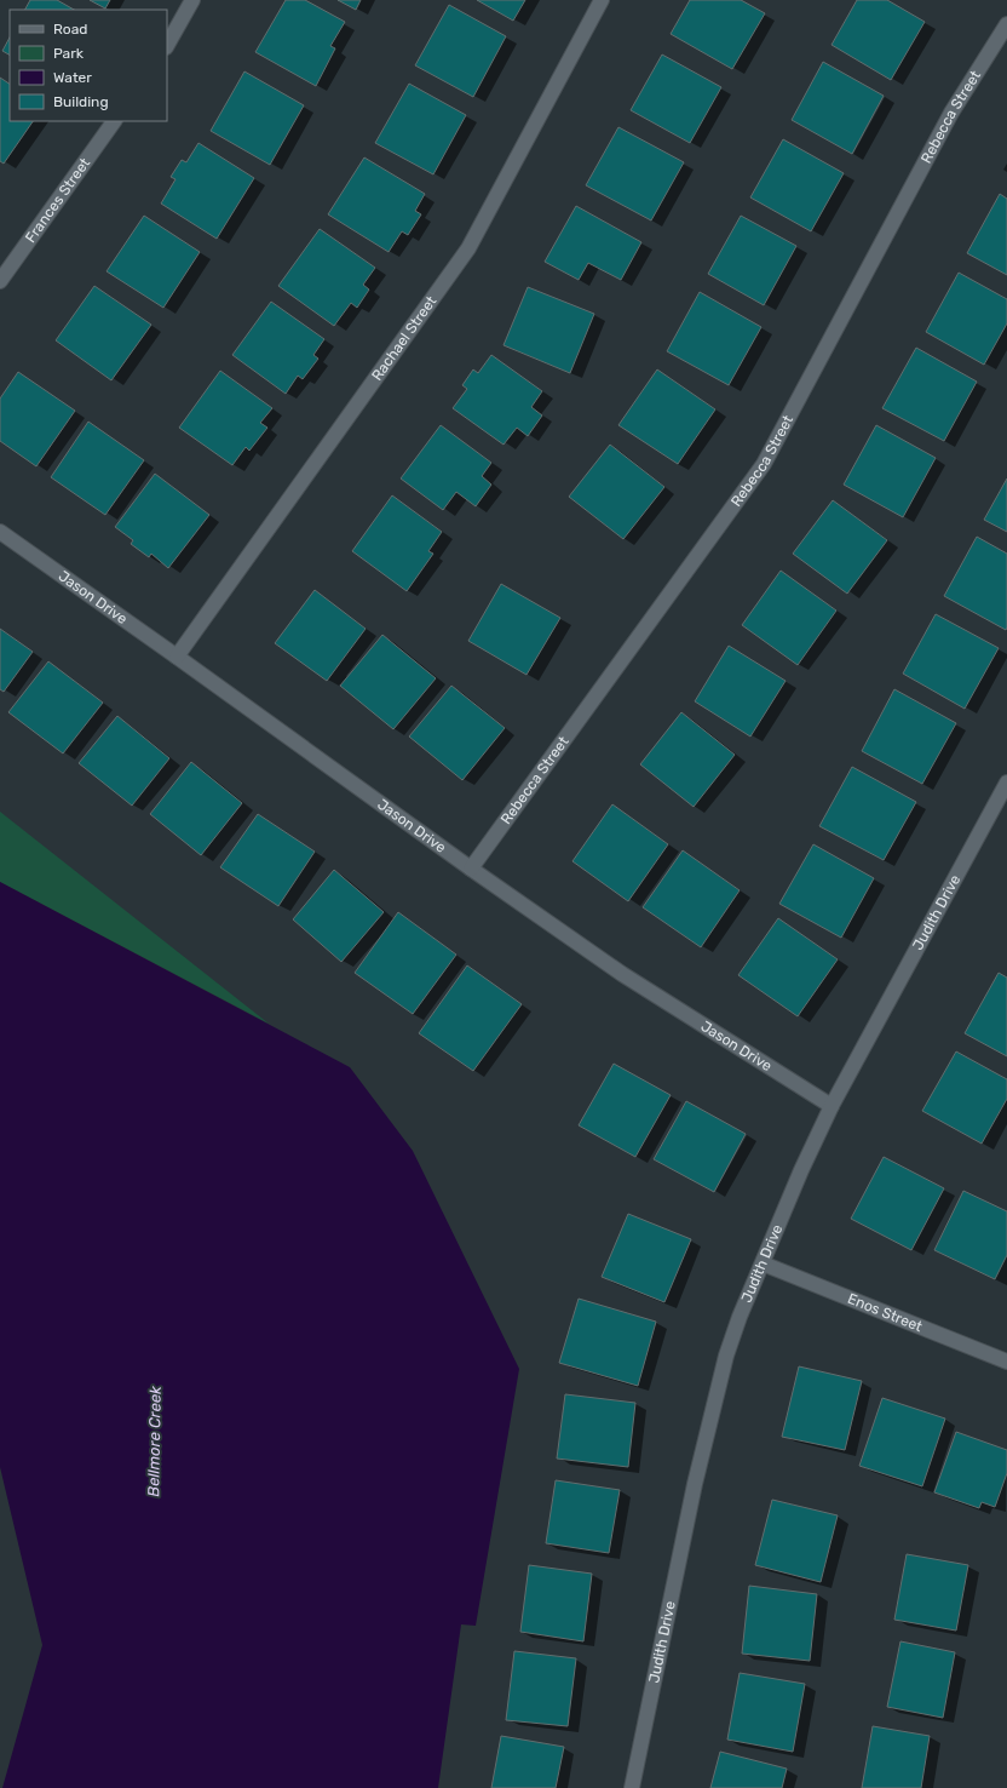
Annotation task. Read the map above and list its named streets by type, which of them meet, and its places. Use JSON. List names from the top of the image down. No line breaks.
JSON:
{"streets":{"street":["Rebecca Street","Frances Street","Rachael Street","Jason Drive","Judith Drive","Enos Street"]},"crossings":[["Rebecca Street","Jason Drive"],["Rachael Street","Jason Drive"],["Jason Drive","Judith Drive"],["Judith Drive","Enos Street"]],"water":["Bellmore Creek"],"legend":["Road","Park","Water","Building"]}
